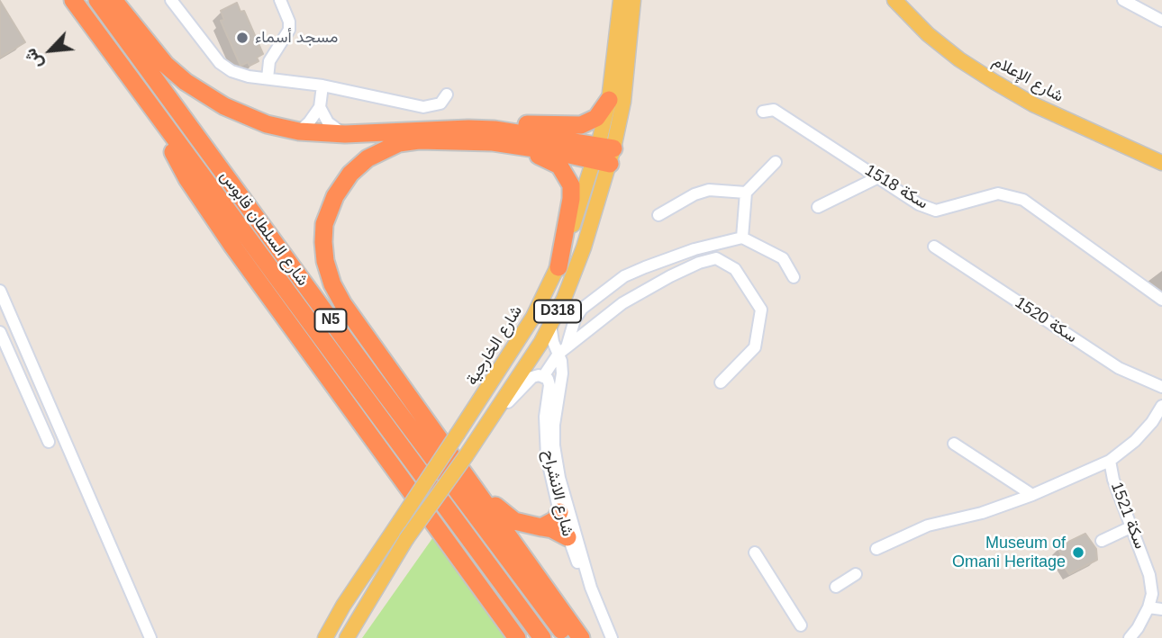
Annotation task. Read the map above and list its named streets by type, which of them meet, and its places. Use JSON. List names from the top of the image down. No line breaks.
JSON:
{"streets":{"highway":["شارع السلطان قابوس","N5"],"main road":["شارع الإعلام","D318","شارع الخارجية"],"street":["سكة 1518","سكة 1520","شارع الانشراح","سكة 1521"]},"crossings":[["شارع الخارجية","شارع الانشراح"]],"places":["مسجد أسماء","Museum of Omani Heritage"],"north":"bottom left"}
